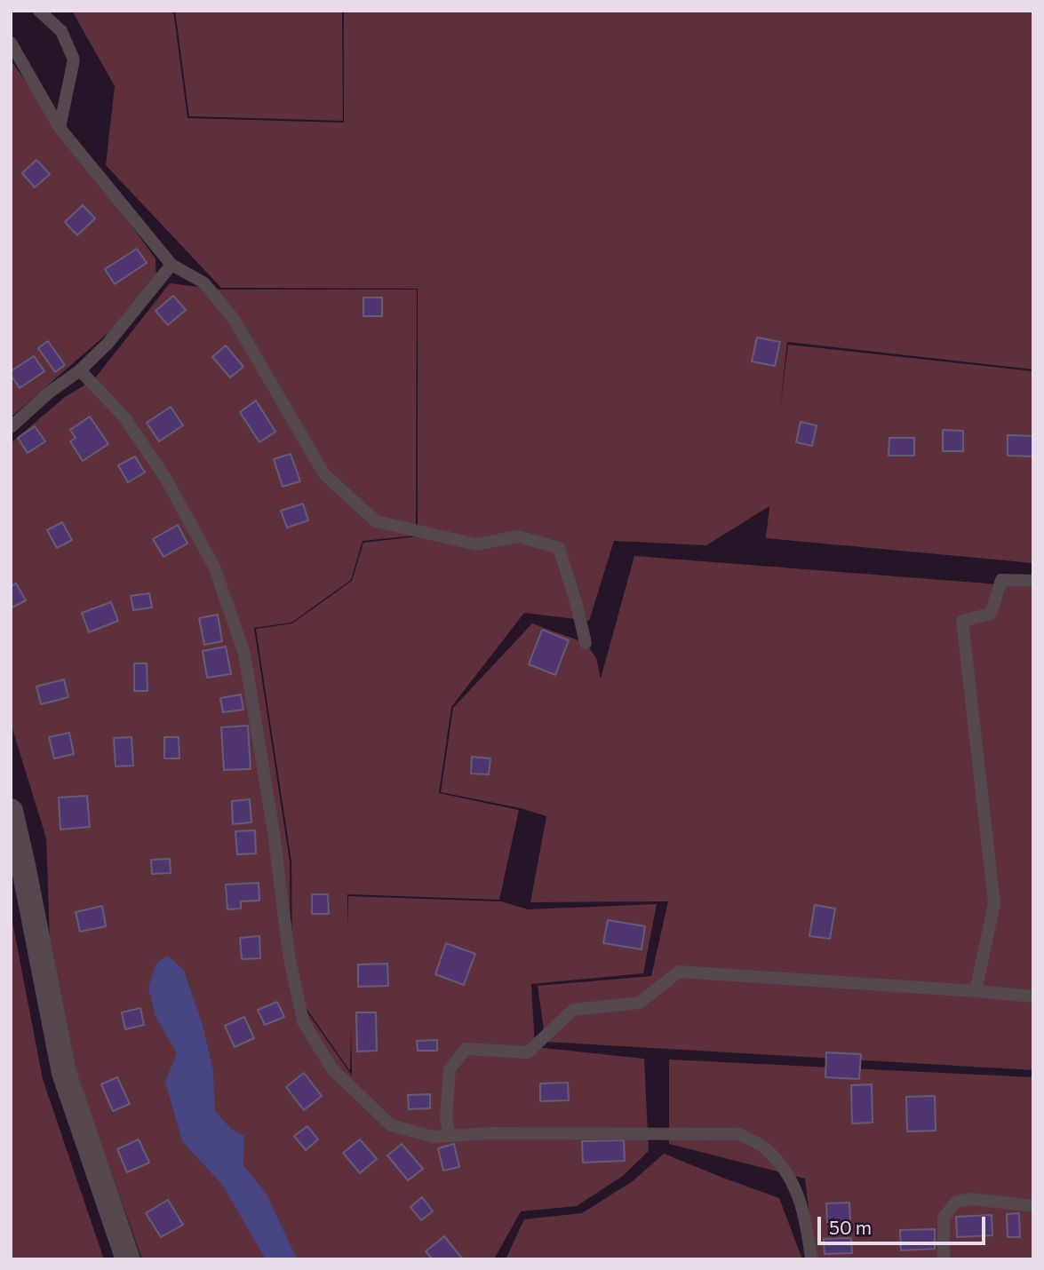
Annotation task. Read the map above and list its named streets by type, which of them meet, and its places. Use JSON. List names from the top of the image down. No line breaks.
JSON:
{"scale_bar":"50 m"}
